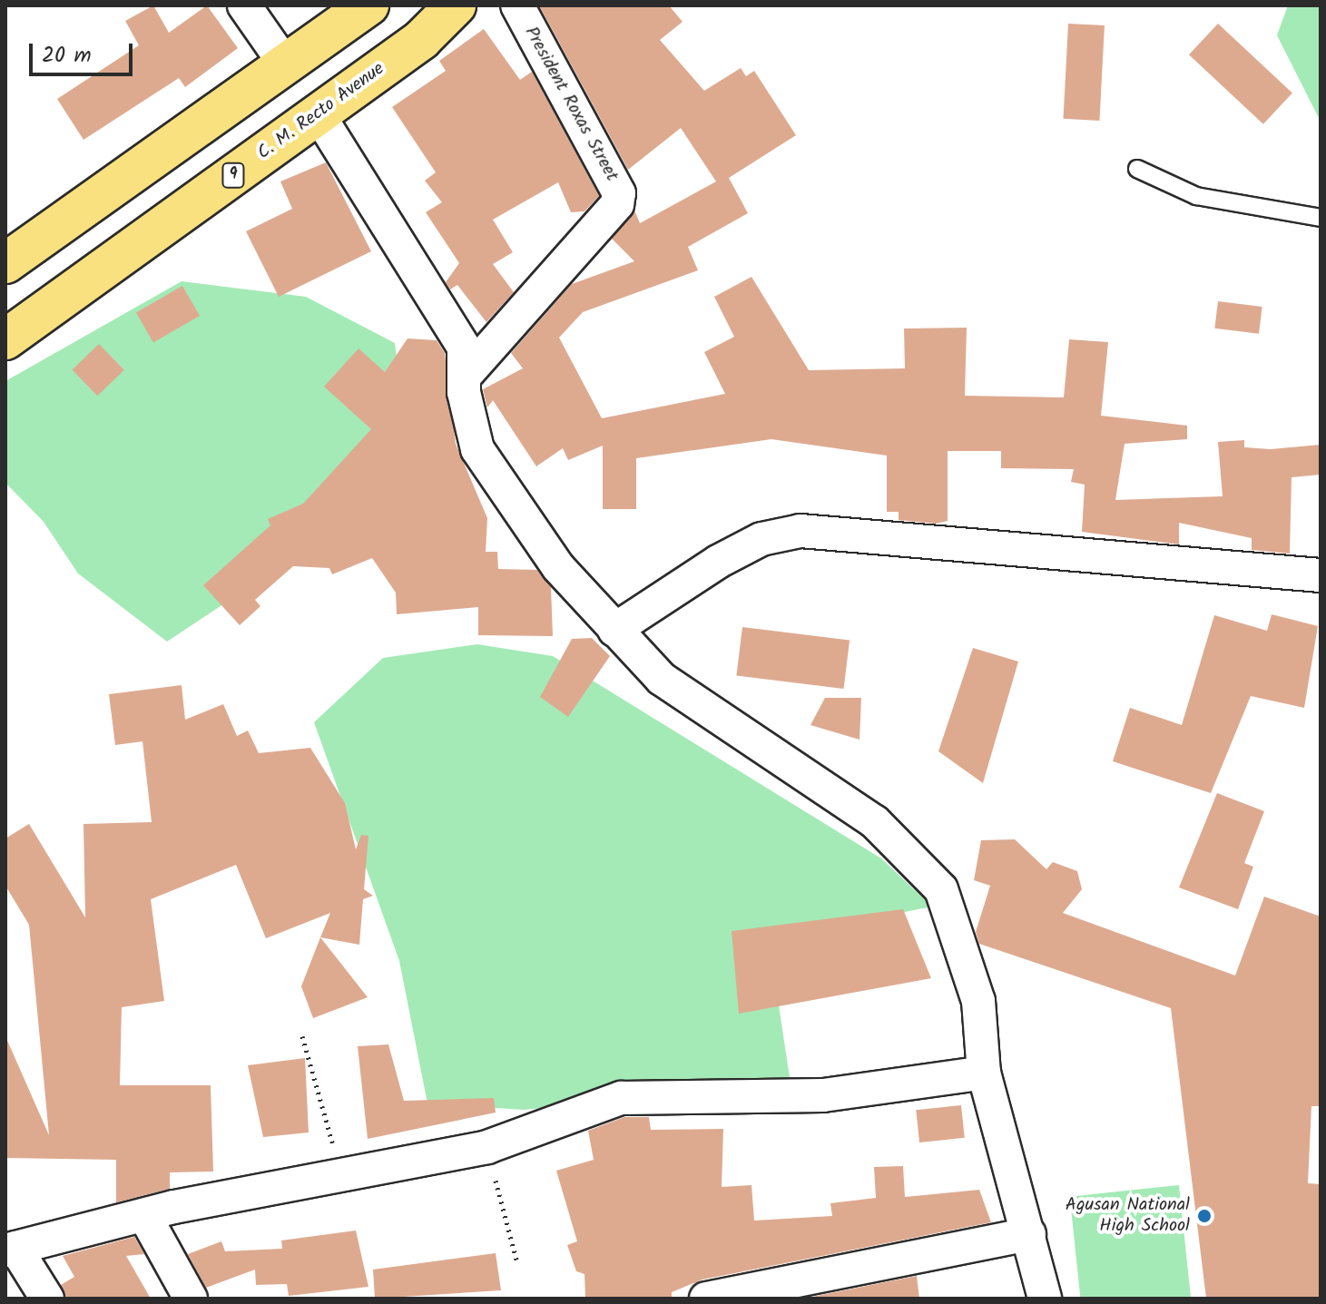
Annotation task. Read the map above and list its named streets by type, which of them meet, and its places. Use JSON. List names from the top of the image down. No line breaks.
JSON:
{"streets":{"highway":["C. M. Recto Avenue","9"],"street":["President Roxas Street"]},"places":["Agusan National High School"],"scale_bar":"20 m"}
